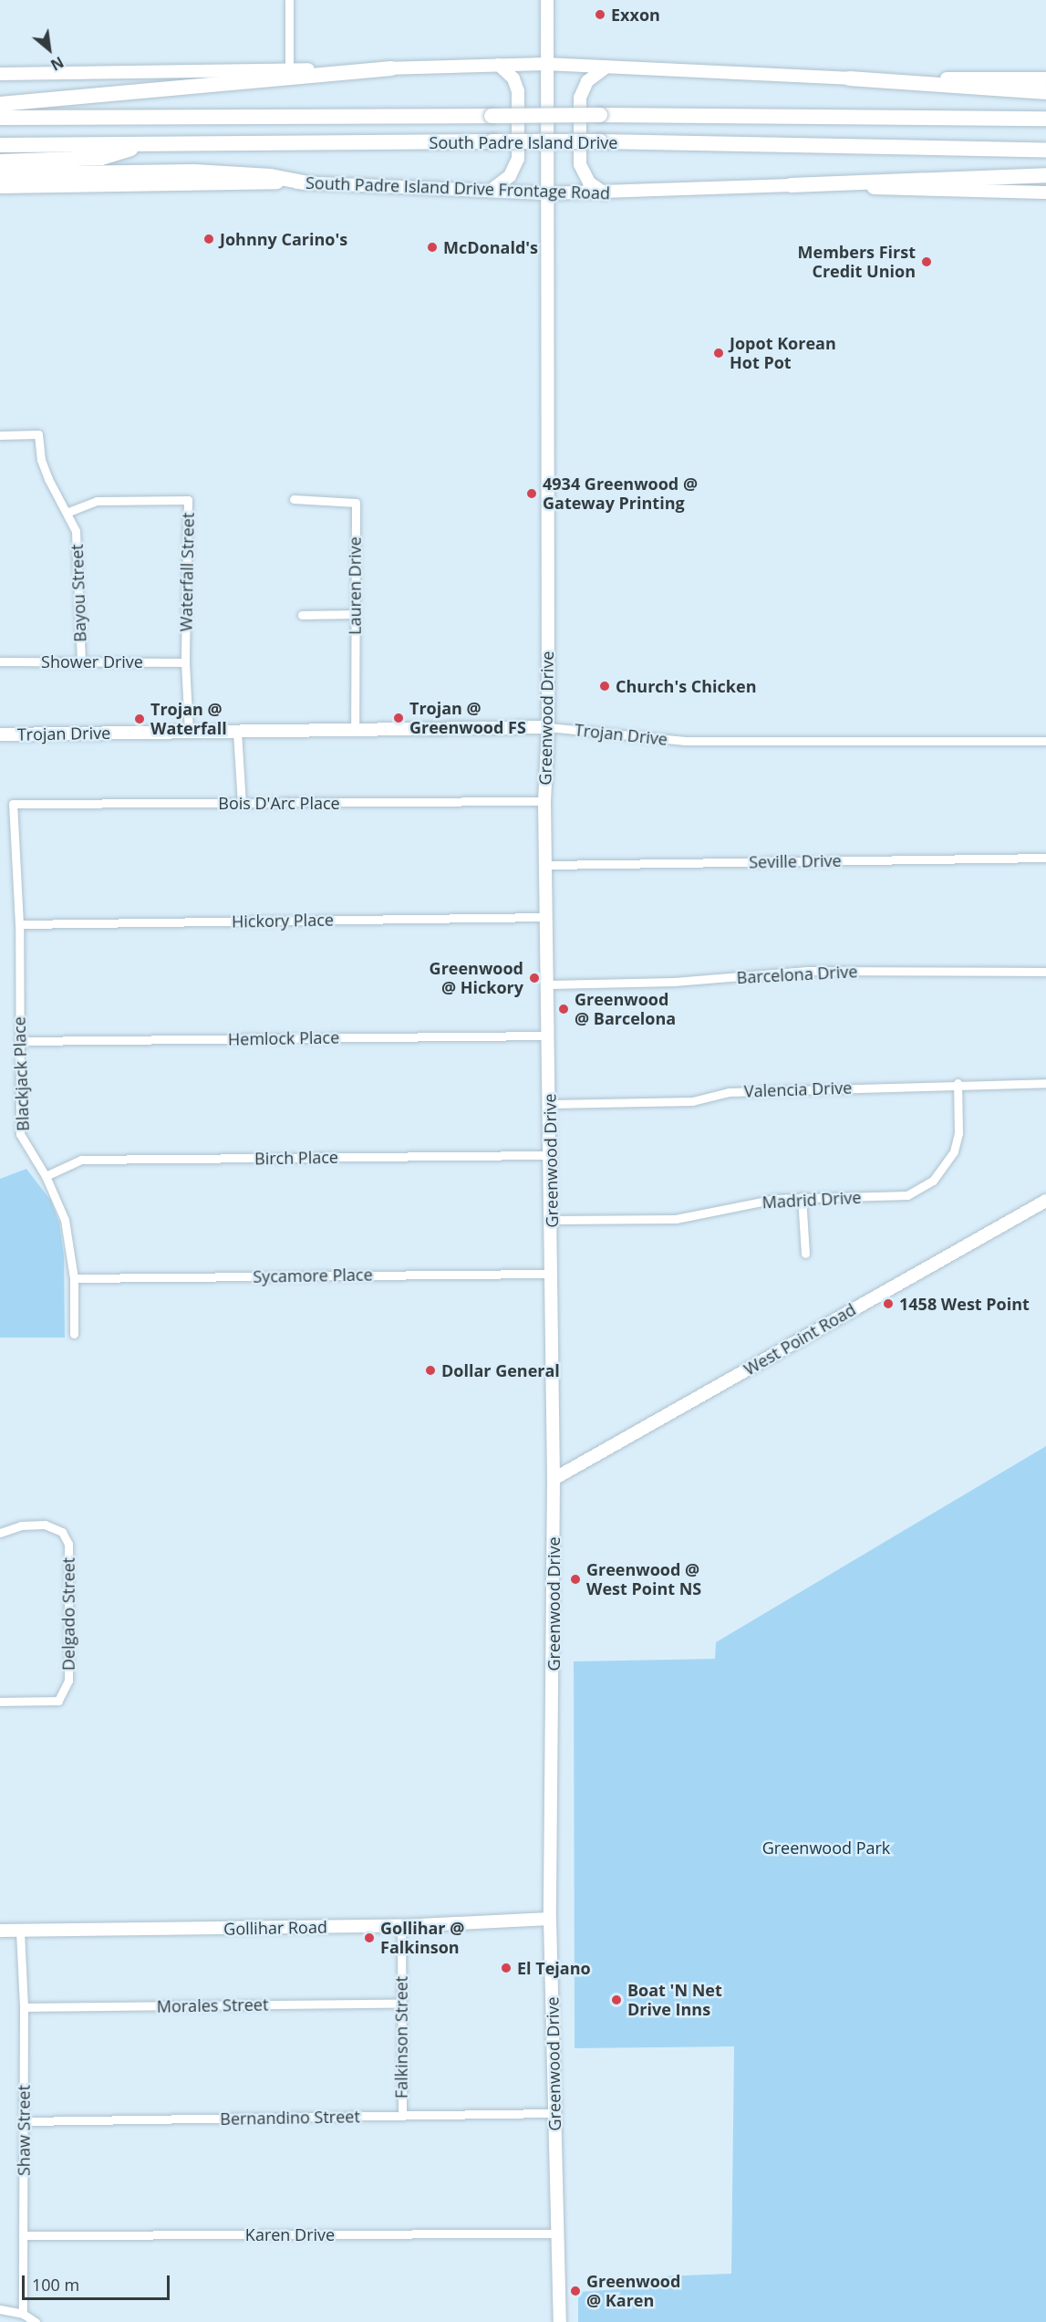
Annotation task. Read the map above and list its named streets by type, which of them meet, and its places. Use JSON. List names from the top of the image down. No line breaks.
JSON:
{"streets":{"highway":["South Padre Island Drive"],"main road":["South Padre Island Drive Frontage Road","Greenwood Drive","Trojan Drive","West Point Road","Gollihar Road"],"street":["Waterfall Street","Lauren Drive","Bayou Street","Shower Drive","Bois D'Arc Place","Seville Drive","Hickory Place","Barcelona Drive","Hemlock Place","Blackjack Place","Valencia Drive","Birch Place","Madrid Drive","Sycamore Place","Delgado Street","Morales Street","Falkinson Street","Bernandino Street","Shaw Street","Karen Drive"]},"crossings":[["South Padre Island Drive Frontage Road","Greenwood Drive"],["Waterfall Street","Bayou Street"],["Waterfall Street","Shower Drive"],["Waterfall Street","Trojan Drive"],["Lauren Drive","Trojan Drive"],["Bayou Street","Shower Drive"],["Greenwood Drive","Trojan Drive"],["Greenwood Drive","Bois D'Arc Place"],["Greenwood Drive","Seville Drive"],["Greenwood Drive","Hickory Place"],["Greenwood Drive","Barcelona Drive"],["Greenwood Drive","Hemlock Place"],["Greenwood Drive","Valencia Drive"],["Greenwood Drive","Birch Place"],["Greenwood Drive","Madrid Drive"],["Greenwood Drive","Sycamore Place"],["Greenwood Drive","West Point Road"],["Greenwood Drive","Gollihar Road"],["Greenwood Drive","Bernandino Street"],["Greenwood Drive","Karen Drive"],["Bois D'Arc Place","Blackjack Place"],["Hickory Place","Blackjack Place"],["Hemlock Place","Blackjack Place"],["Blackjack Place","Birch Place"],["Blackjack Place","Sycamore Place"],["Valencia Drive","Madrid Drive"],["Gollihar Road","Falkinson Street"],["Gollihar Road","Shaw Street"],["Morales Street","Falkinson Street"],["Morales Street","Shaw Street"],["Falkinson Street","Bernandino Street"],["Bernandino Street","Shaw Street"],["Shaw Street","Karen Drive"]],"parks":["Greenwood Park"],"places":["Exxon","Johnny Carino's","McDonald's","Members First Credit Union","Jopot Korean Hot Pot","4934 Greenwood @ Gateway Printing","Church's Chicken","Trojan @ Greenwood FS","Trojan @ Waterfall","Greenwood @ Hickory","Greenwood @ Barcelona","1458 West Point","Dollar General","Greenwood @ West Point NS","Gollihar @ Falkinson","El Tejano","Boat 'N Net Drive Inns","Greenwood @ Karen"],"scale_bar":"100 m","north":"bottom right"}
